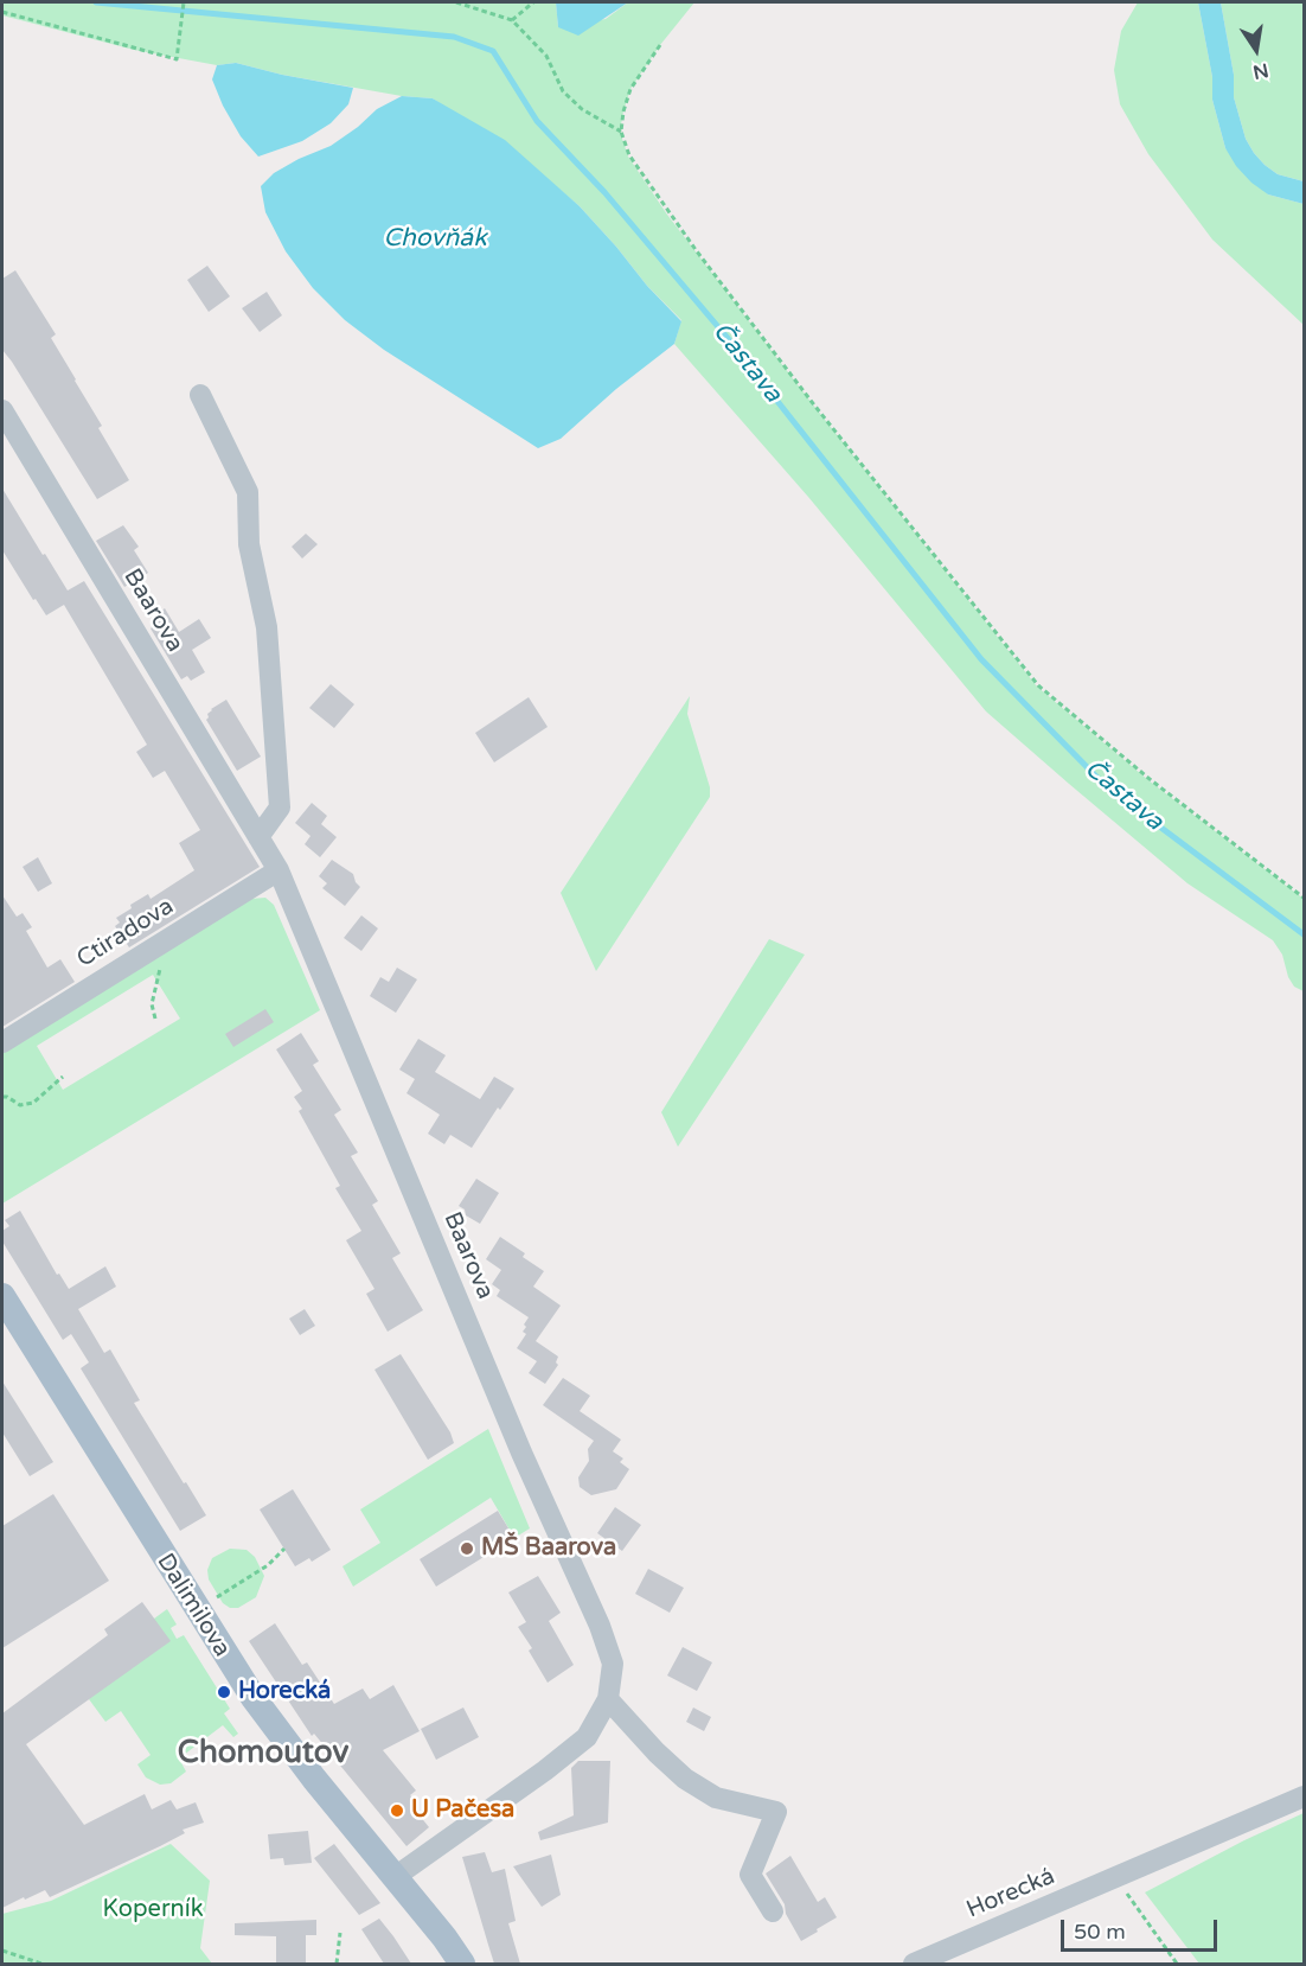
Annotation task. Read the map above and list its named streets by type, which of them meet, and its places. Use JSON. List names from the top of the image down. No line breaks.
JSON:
{"streets":{"main road":["Dalimilova"],"street":["Baarova","Ctiradova","Horecká"]},"crossings":[["Baarova","Ctiradova"],["Baarova","Dalimilova"]],"districts":["Chomoutov"],"water":["Chovňák","Častava"],"parks":["Koperník"],"places":["MŠ Baarova","Horecká","U Pačesa"],"scale_bar":"50 m","north":"bottom"}
